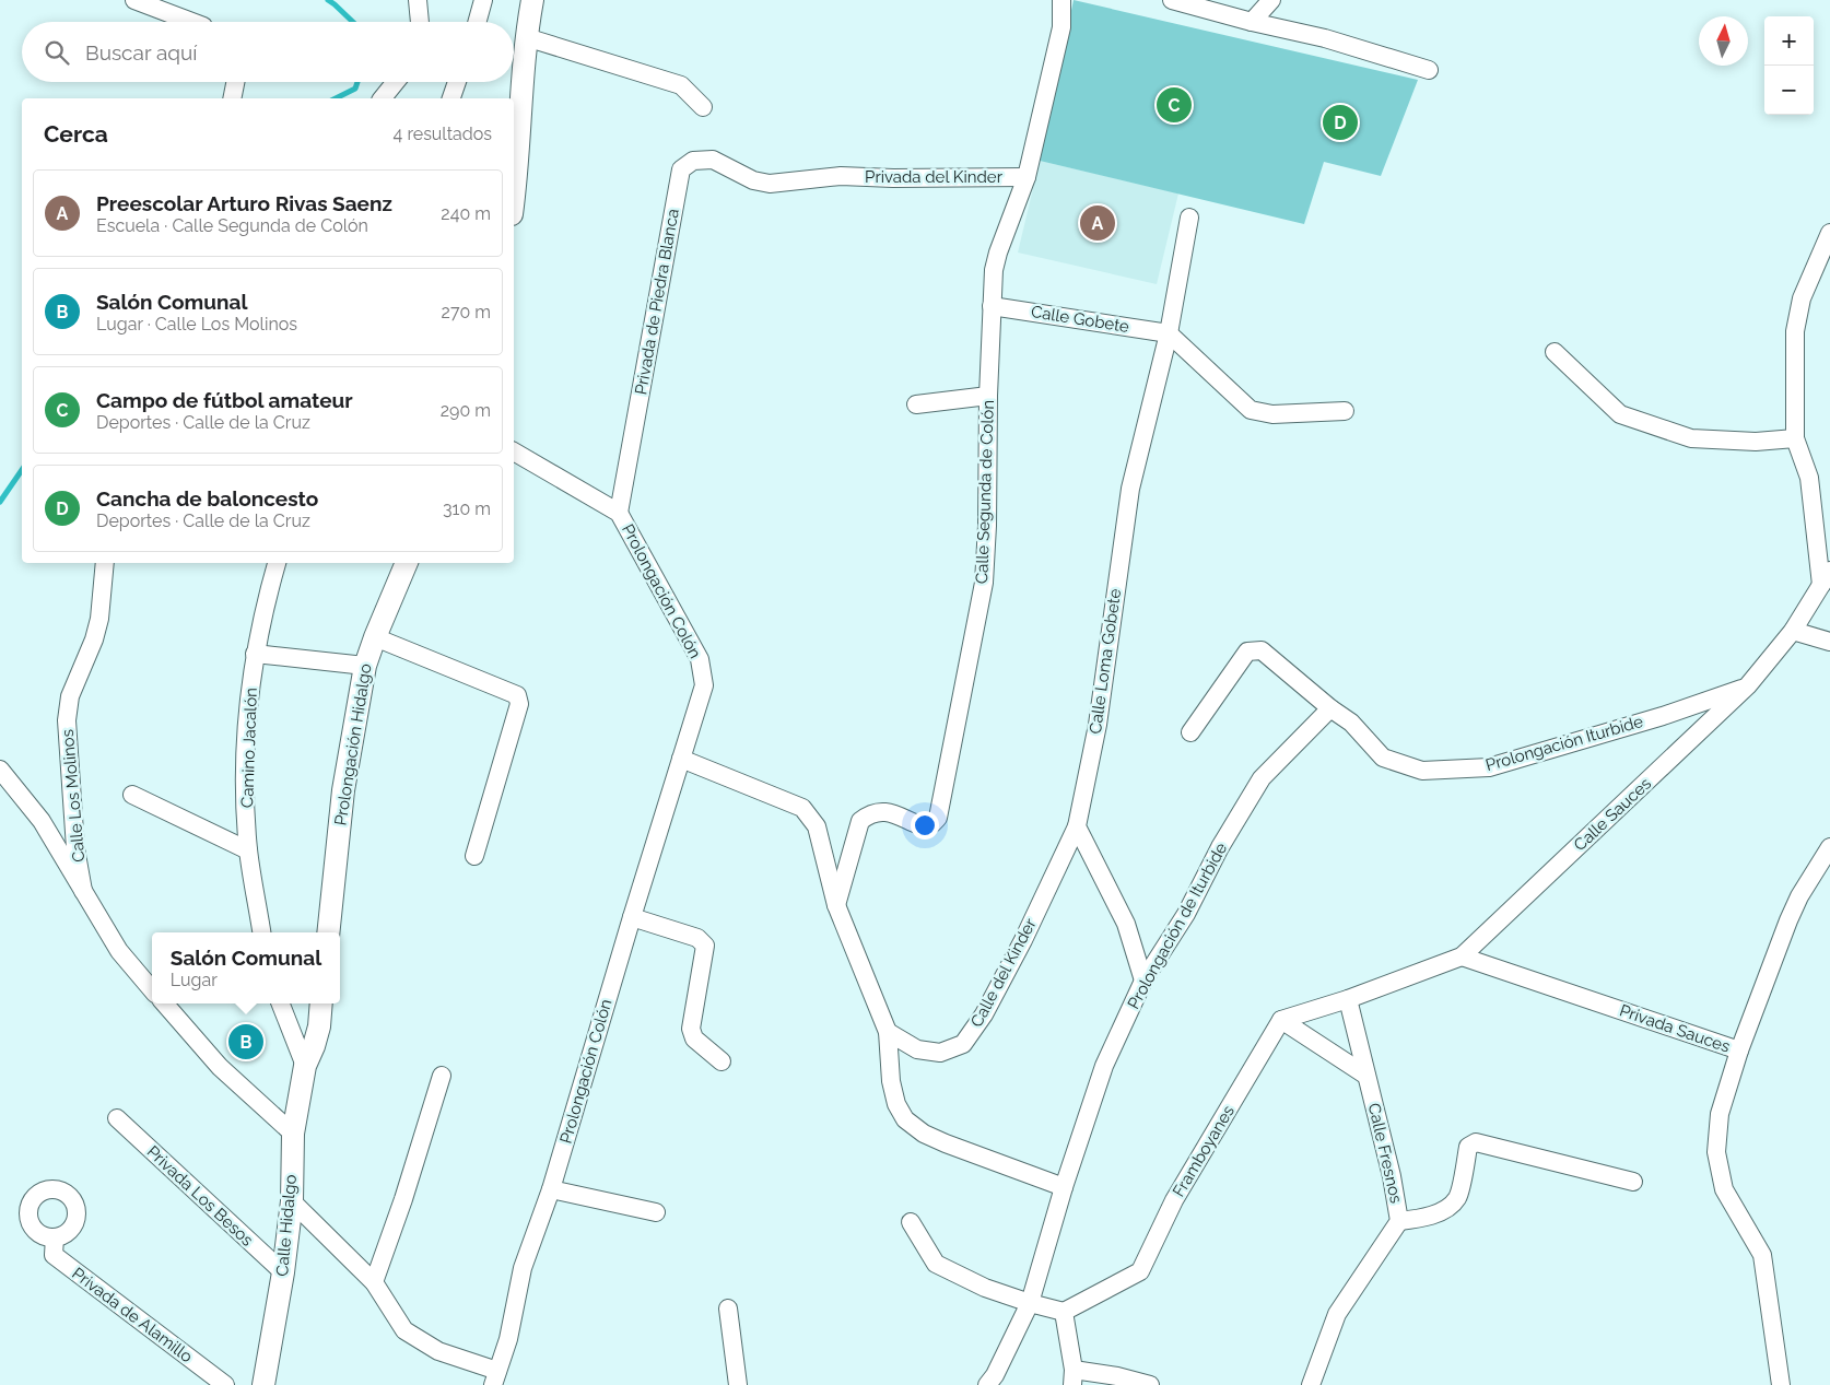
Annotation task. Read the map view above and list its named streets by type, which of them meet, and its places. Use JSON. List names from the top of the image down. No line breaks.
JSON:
{"streets":{"street":["Privada del Kinder","Privada de Piedra Blanca","Calle Gobete","Calle Segunda de Colón","Prolongación Colón","Calle Loma Gobete","Prolongación Iturbide","Prolongación Hidalgo","Camino Jacalón","Calle Los Molinos","Calle Sauces","Prolongación de Iturbide","Calle del Kinder","Privada Sauces","Framboyanes","Calle Fresnos","Privada Los Besos","Calle Hidalgo","Privada de Alamillo"]},"crossings":[["Privada del Kinder","Privada de Piedra Blanca"],["Privada del Kinder","Calle Segunda de Colón"],["Privada de Piedra Blanca","Prolongación Colón"],["Calle Gobete","Calle Segunda de Colón"],["Calle Gobete","Calle Loma Gobete"],["Calle Loma Gobete","Calle del Kinder"],["Prolongación Iturbide","Calle Sauces"],["Prolongación Iturbide","Prolongación de Iturbide"],["Calle Sauces","Privada Sauces"],["Calle Sauces","Calle Fresnos"],["Privada Los Besos","Calle Hidalgo"]],"north":"top","page":{"map_buttons":["+","−"],"search":"Buscar aquí","pins":["C","D","A","B"],"heading":["Cerca","4 resultados"],"list":[{"mark":"A","name":"Preescolar Arturo Rivas Saenz","note":"Escuela · Calle Segunda de Colón","value":"240 m"},{"mark":"B","name":"Salón Comunal","note":"Lugar · Calle Los Molinos","value":"270 m"},{"mark":"C","name":"Campo de fútbol amateur","note":"Deportes · Calle de la Cruz","value":"290 m"},{"mark":"D","name":"Cancha de baloncesto","note":"Deportes · Calle de la Cruz","value":"310 m"}],"popup":["Salón Comunal","Lugar"]}}
